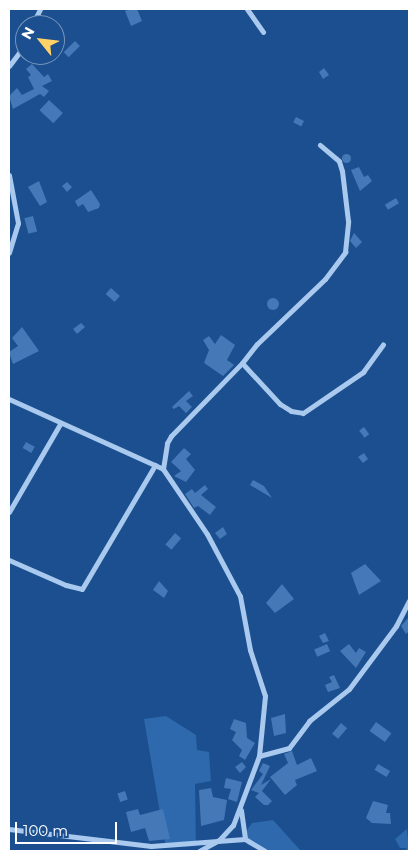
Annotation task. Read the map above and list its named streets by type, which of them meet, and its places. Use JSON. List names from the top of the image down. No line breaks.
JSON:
{"scale_bar":"100 m","north":"top left"}
